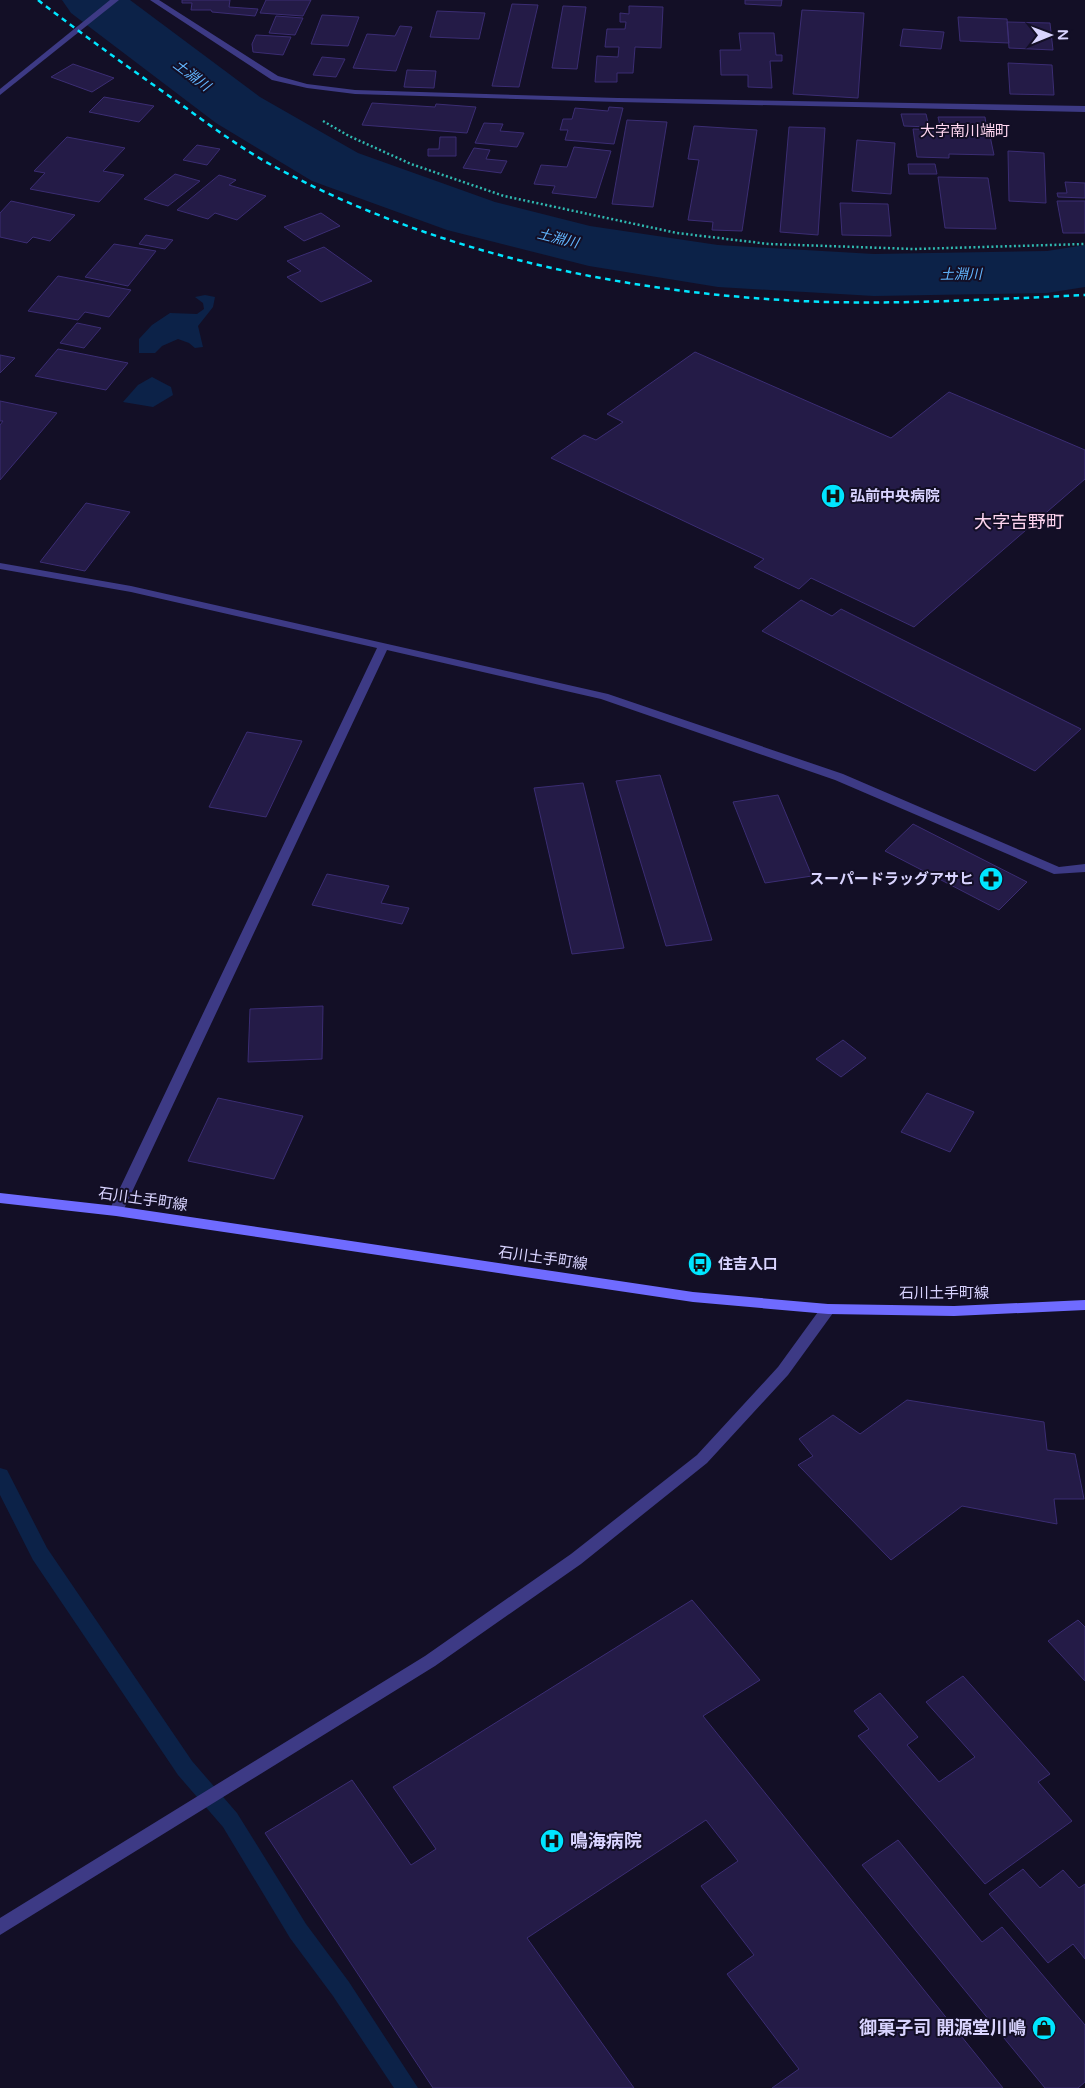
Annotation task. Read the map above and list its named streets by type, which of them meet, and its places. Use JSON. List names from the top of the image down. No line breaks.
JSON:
{"streets":{"main road":["石川土手町線"]},"districts":["大字南川端町","大字吉野町"],"water":["土淵川"],"places":{"hospital":["弘前中央病院","鳴海病院"],"pharmacy":["スーパードラッグアサヒ"],"bus stop":["住吉入口"],"shop":["御菓子司 開源堂川嶋"]},"north":"right"}
